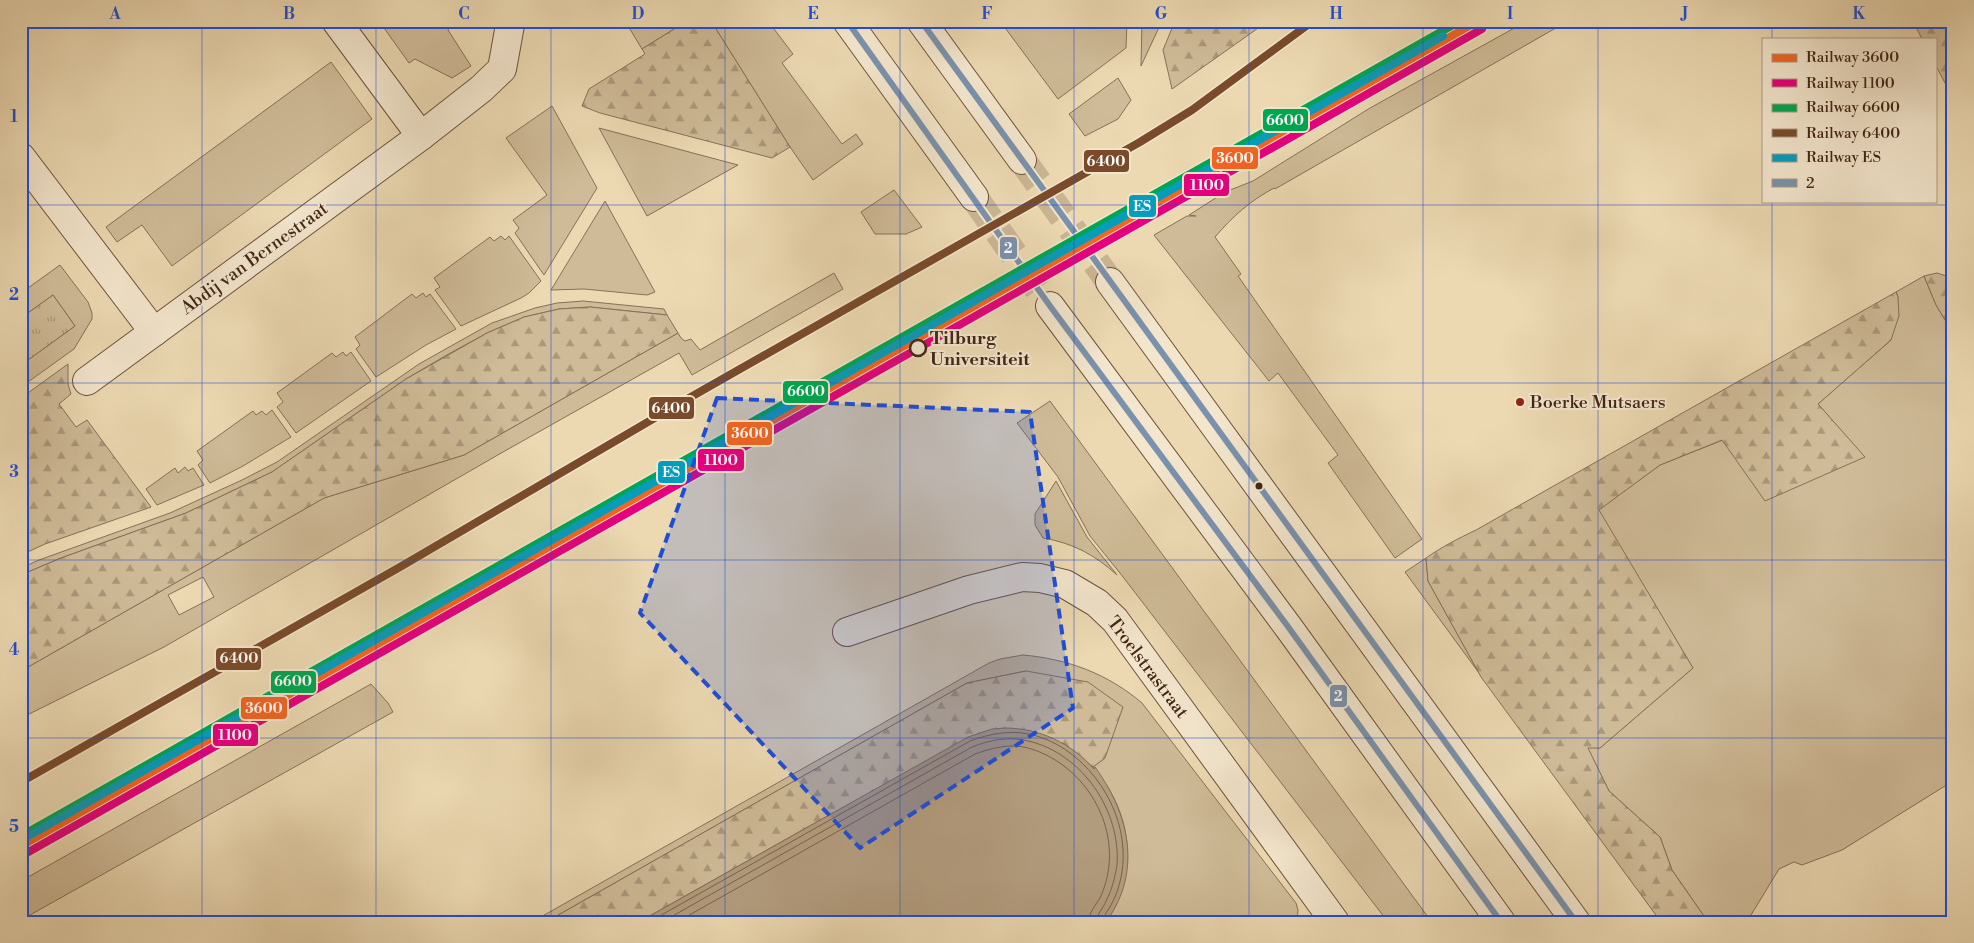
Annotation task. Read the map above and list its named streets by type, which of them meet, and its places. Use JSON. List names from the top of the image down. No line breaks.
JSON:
{"streets":{"street":["Abdij van Bernestraat","Troelstrastraat"]},"places":["Tilburg Universiteit","Boerke Mutsaers"],"lines":["rail line 3600","rail line 6600","rail line 6400","transit line 2","rail line 1100","rail line ES"],"legend":["Railway 3600","Railway 1100","Railway 6600","Railway 6400","Railway ES","2"],"grid":{"columns":["A","B","C","D","E","F","G","H","I","J","K"],"rows":["1","2","3","4","5"]}}
